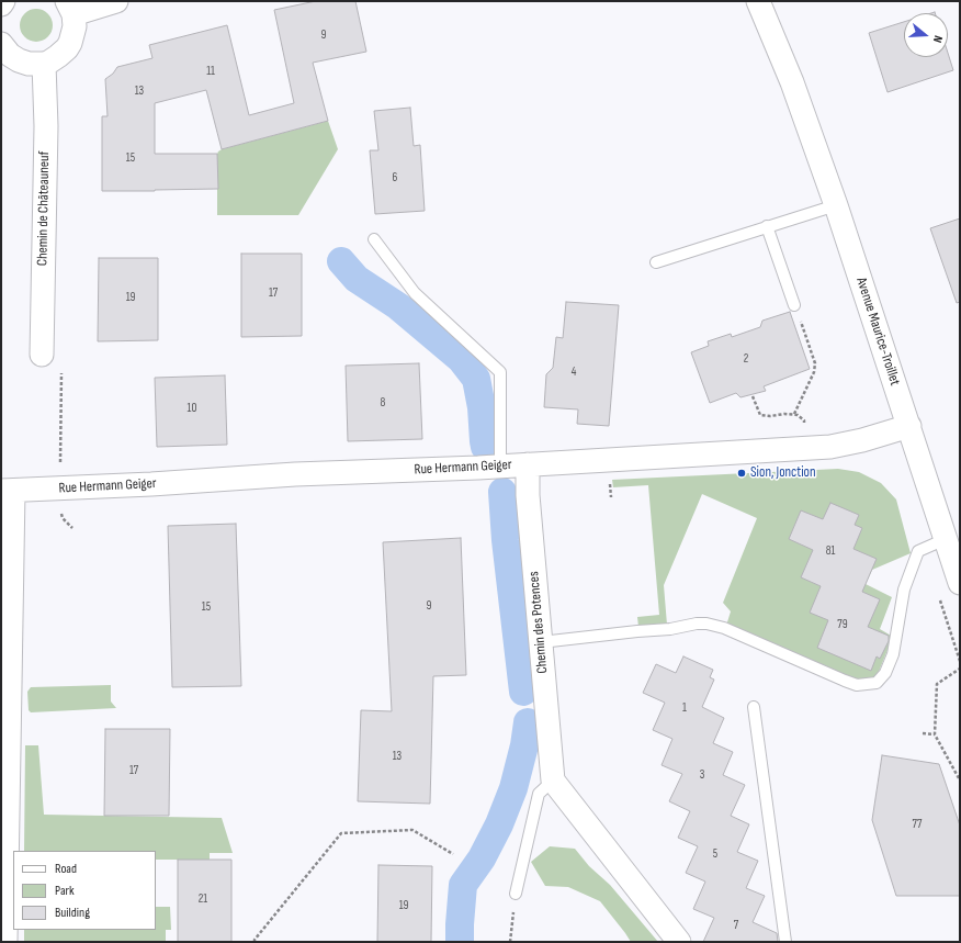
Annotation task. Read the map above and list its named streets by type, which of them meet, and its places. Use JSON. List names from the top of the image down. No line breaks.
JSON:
{"streets":{"street":["Chemin de Châteauneuf","Avenue Maurice-Troillet","Rue Hermann Geiger","Chemin des Potences"]},"crossings":[["Avenue Maurice-Troillet","Rue Hermann Geiger"],["Rue Hermann Geiger","Chemin des Potences"]],"places":["Sion, Jonction"],"house_numbers":["9","11","13","15","6","17","19","2","4","8","10","81","9","15","79","1","13","17","3","77","5","21","19","7"],"legend":["Road","Park","Building"],"north":"right"}
